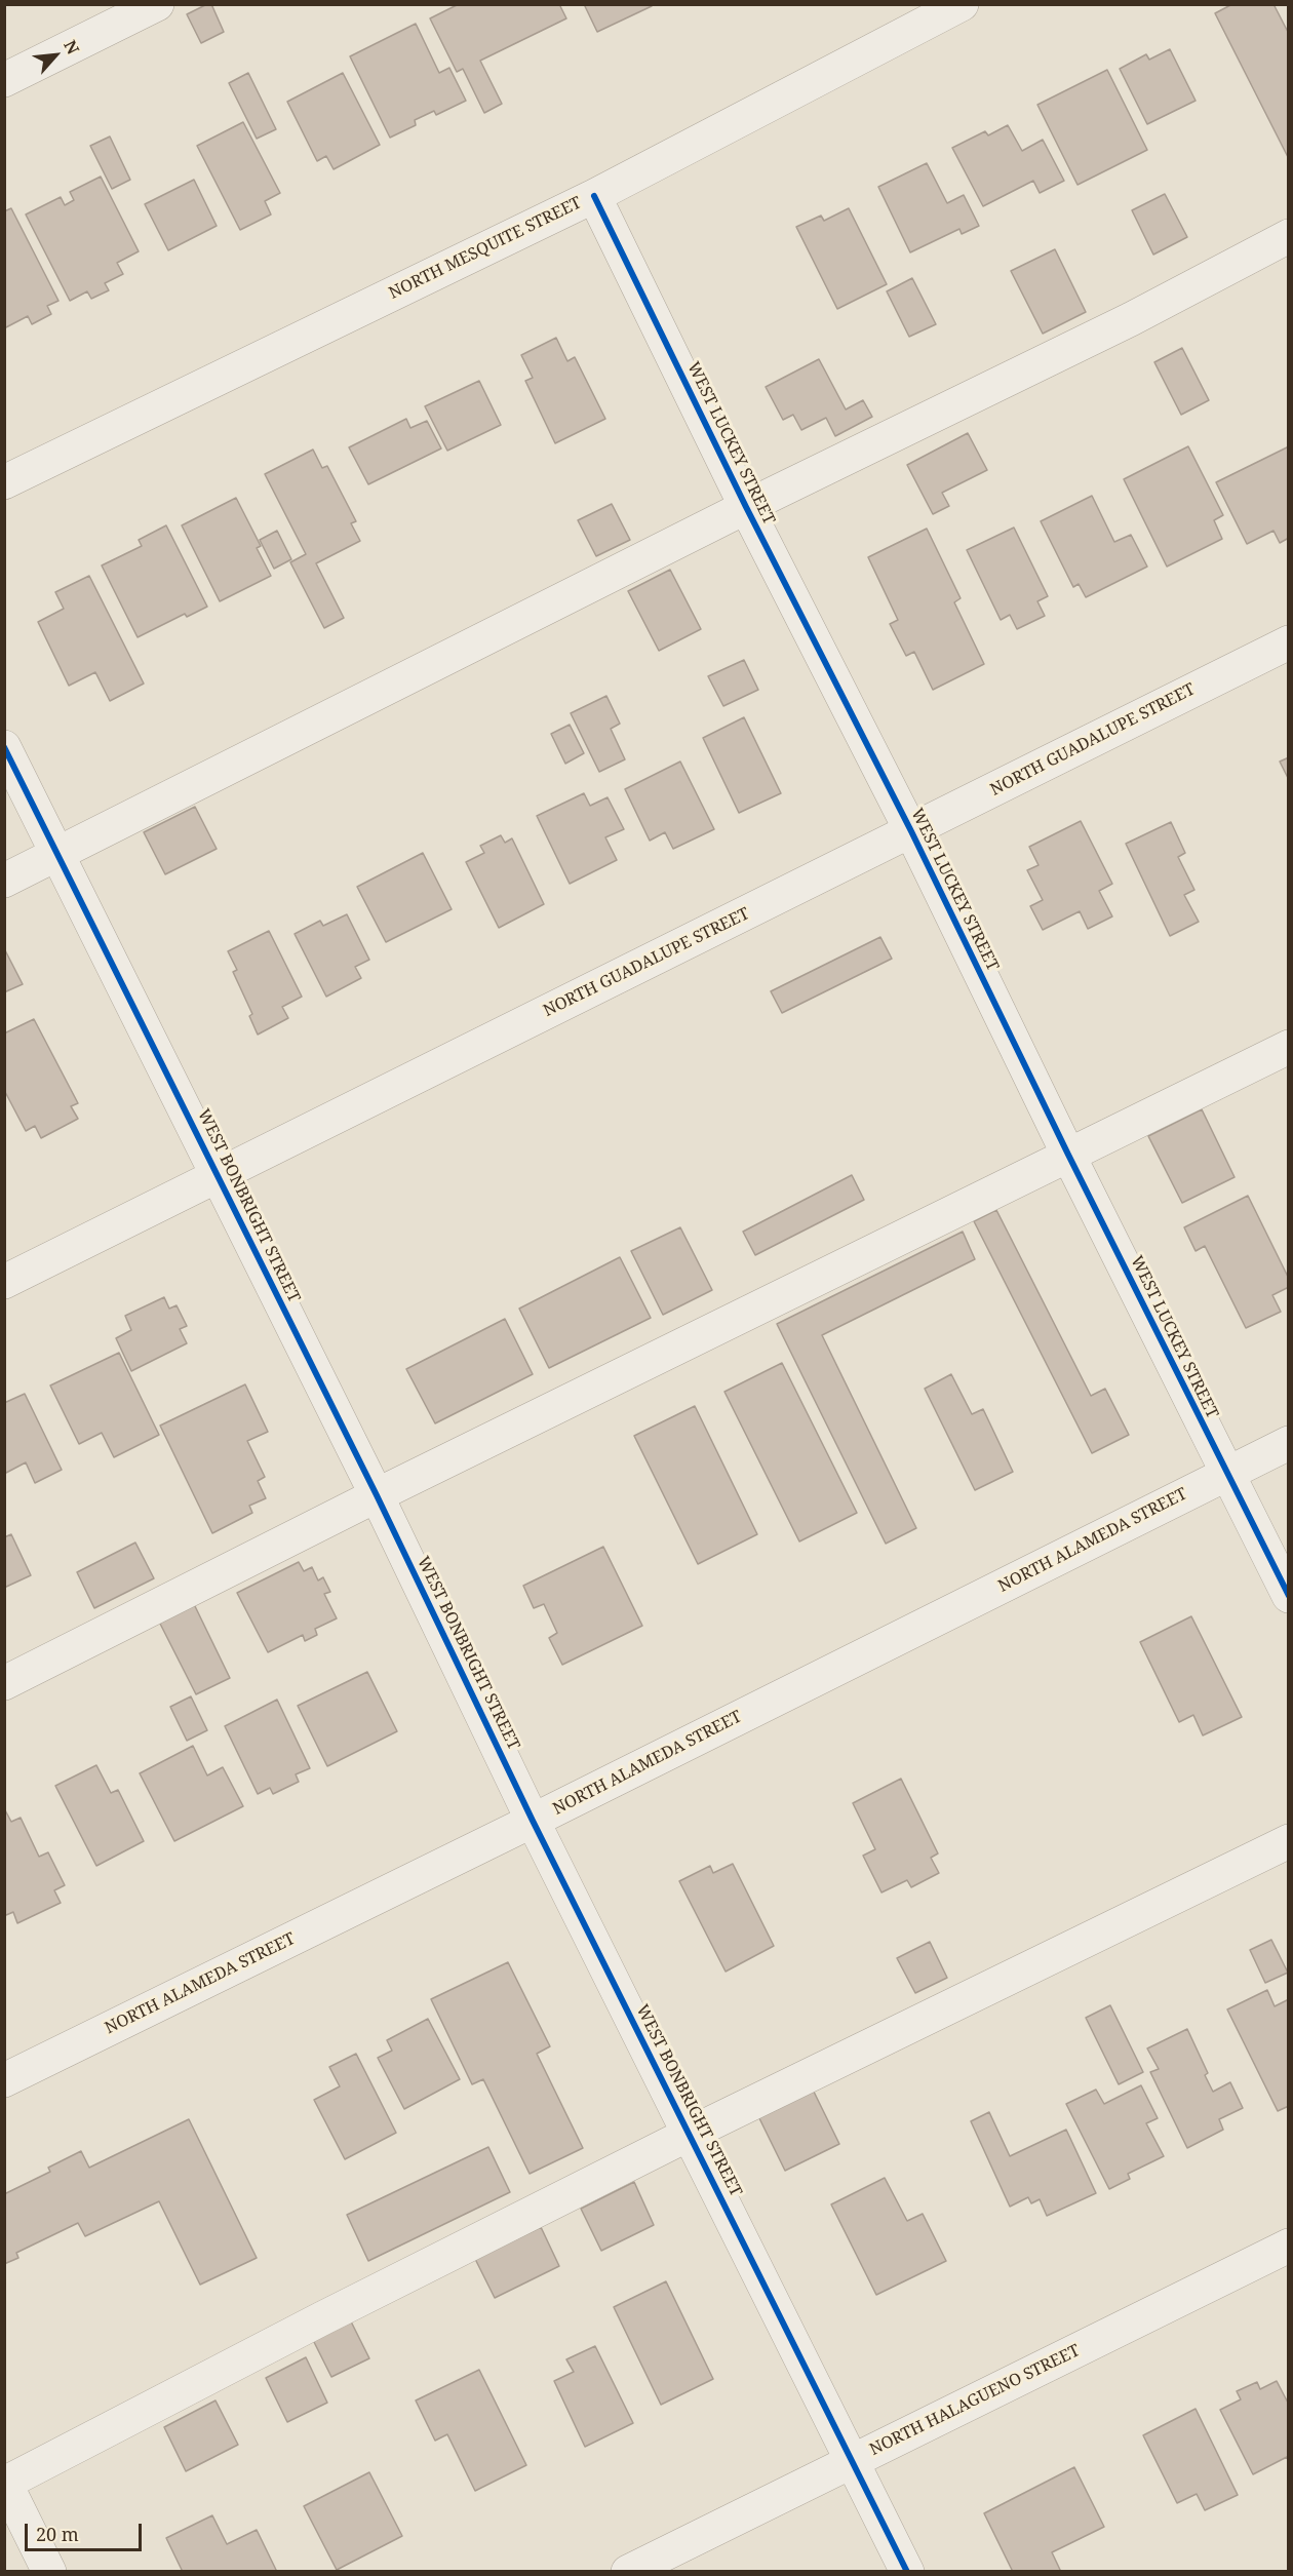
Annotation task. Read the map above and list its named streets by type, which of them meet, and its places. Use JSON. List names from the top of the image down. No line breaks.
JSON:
{"streets":{"street":["NORTH MESQUITE STREET","WEST LUCKEY STREET","NORTH GUADALUPE STREET","WEST BONBRIGHT STREET","NORTH ALAMEDA STREET","NORTH HALAGUENO STREET"]},"crossings":[["NORTH MESQUITE STREET","WEST LUCKEY STREET"],["WEST LUCKEY STREET","NORTH GUADALUPE STREET"],["WEST LUCKEY STREET","NORTH ALAMEDA STREET"],["NORTH GUADALUPE STREET","WEST BONBRIGHT STREET"],["WEST BONBRIGHT STREET","NORTH ALAMEDA STREET"],["WEST BONBRIGHT STREET","NORTH HALAGUENO STREET"]],"scale_bar":"20 m","north":"top right"}
